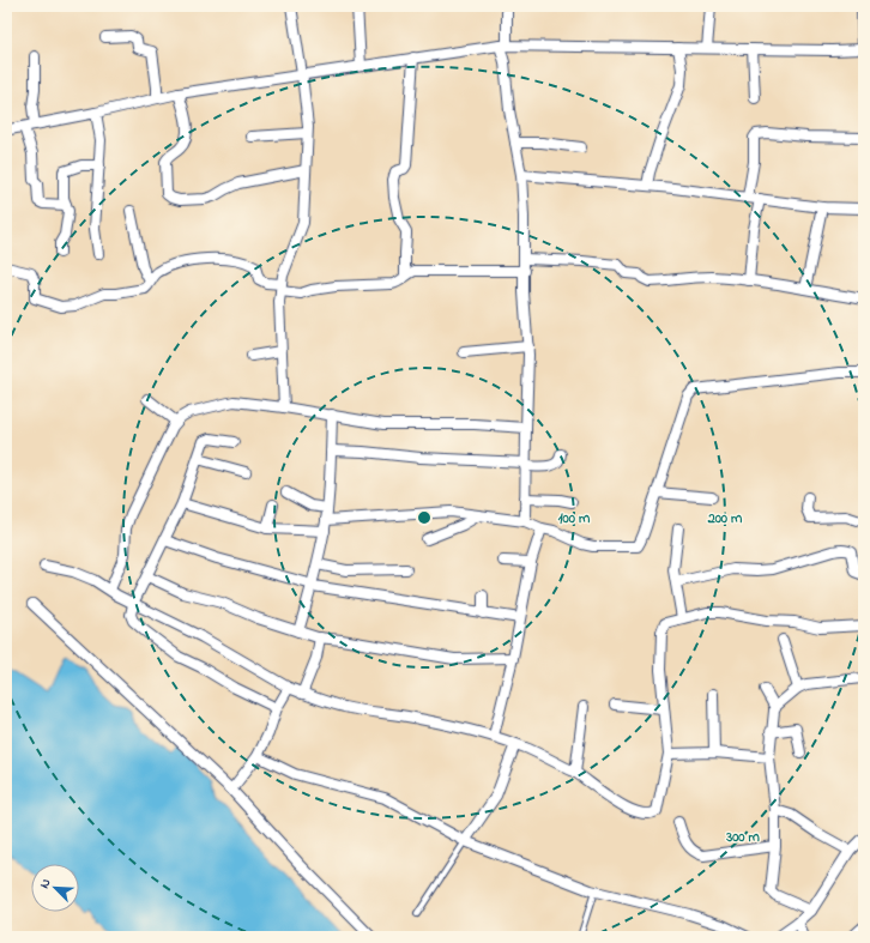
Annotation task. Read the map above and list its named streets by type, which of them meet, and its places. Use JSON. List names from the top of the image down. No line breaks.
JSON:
{"north":"top left","rings":["100 m","200 m","300 m"]}
